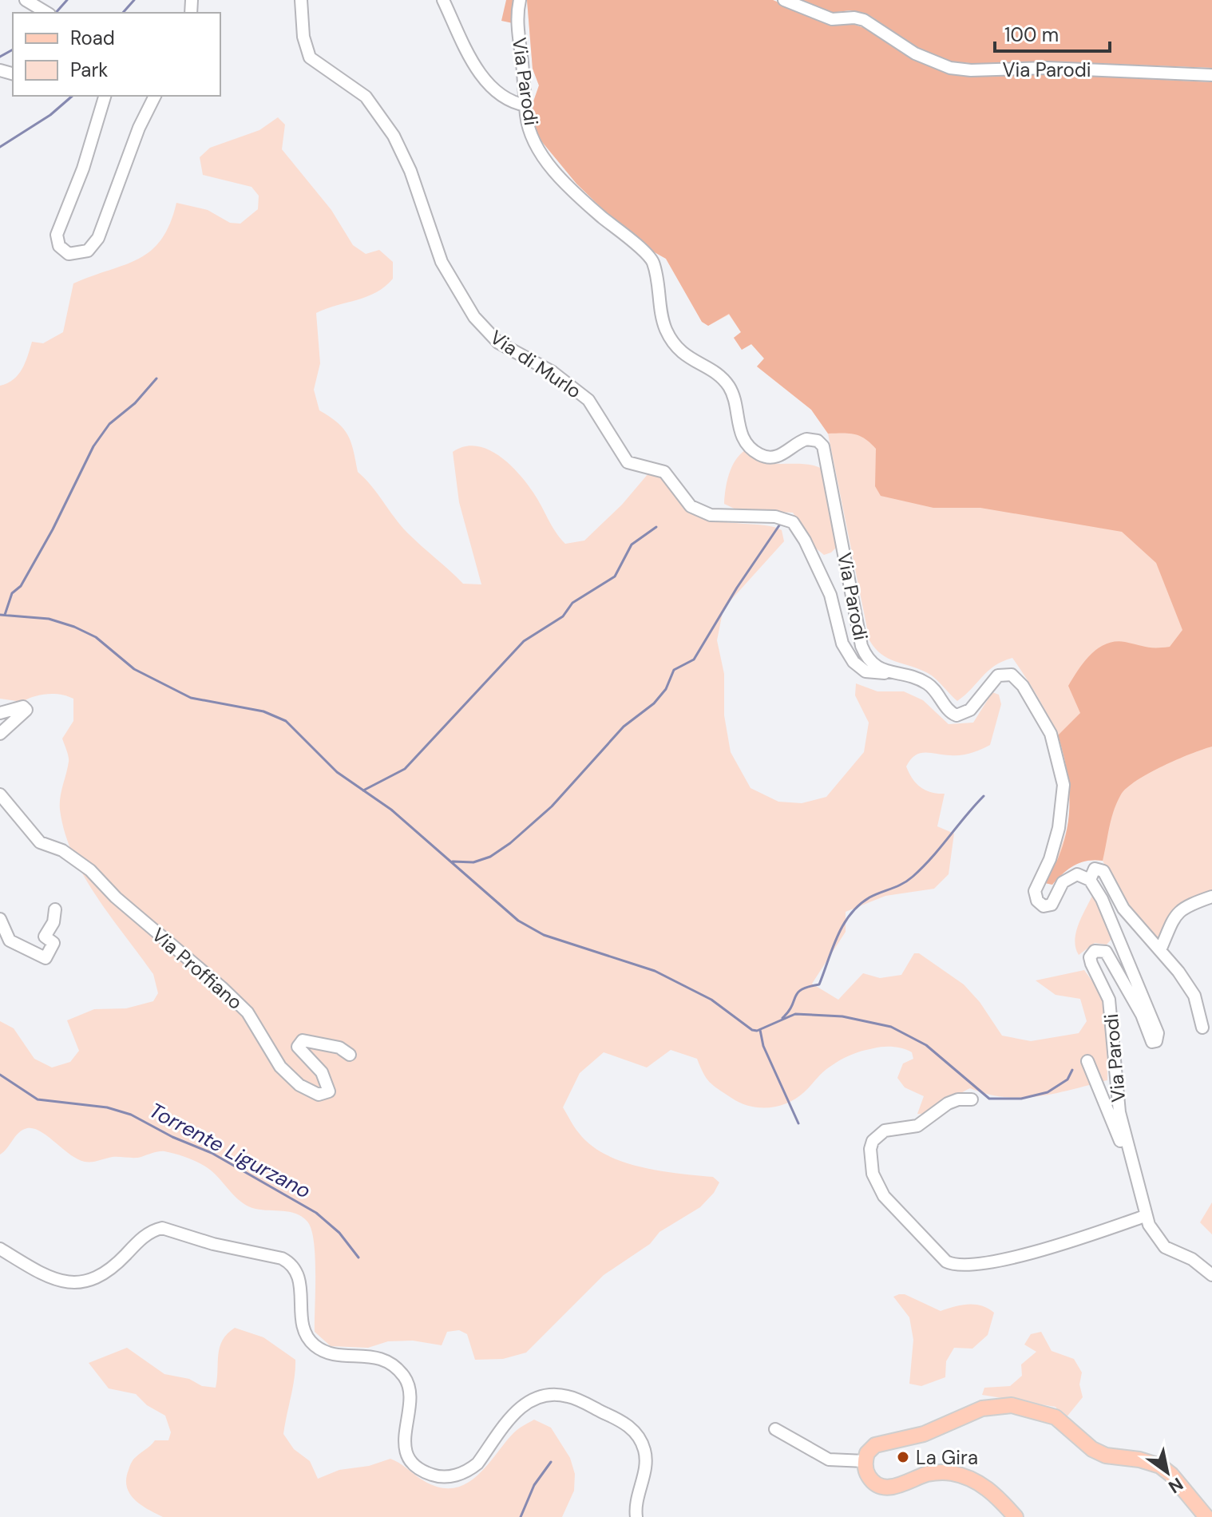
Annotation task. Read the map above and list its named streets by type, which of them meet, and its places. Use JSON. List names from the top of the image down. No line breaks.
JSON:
{"streets":{"street":["Via Parodi","Via di Murlo","Via Proffiano"]},"crossings":[["Via Parodi","Via di Murlo"]],"water":["Torrente Ligurzano"],"places":["La Gira"],"legend":["Road","Park"],"scale_bar":"100 m","north":"bottom right"}
